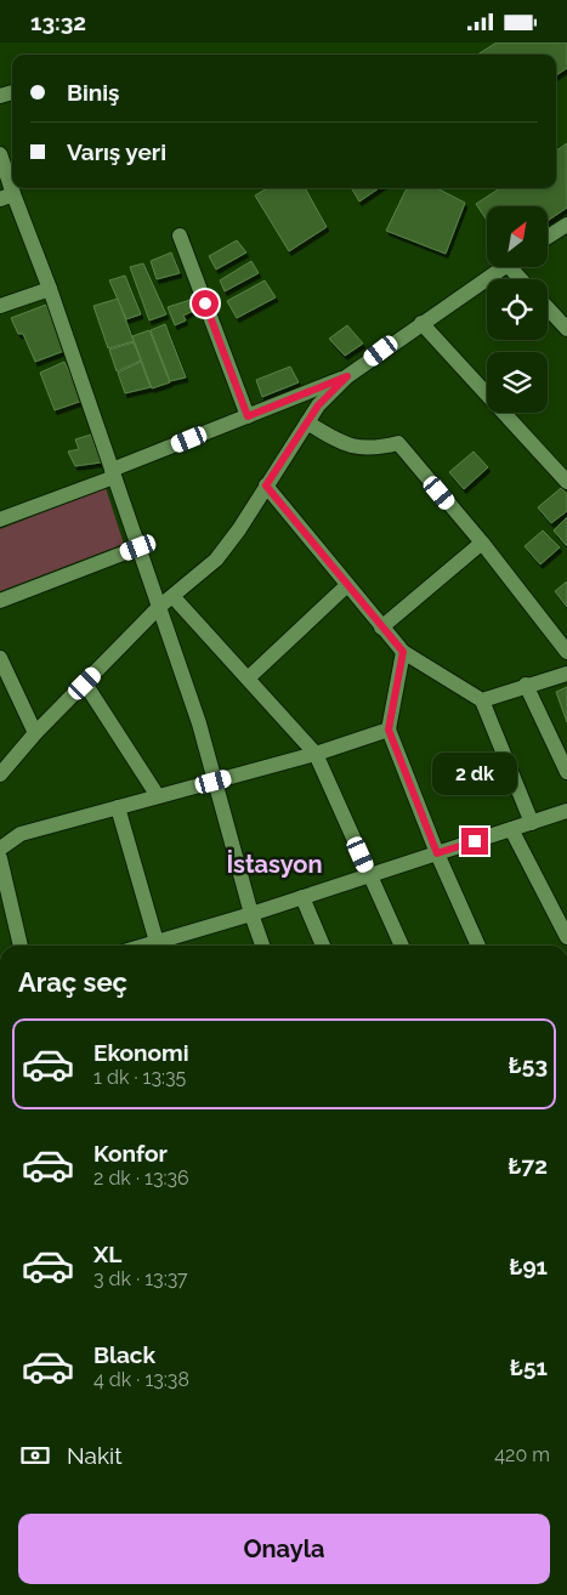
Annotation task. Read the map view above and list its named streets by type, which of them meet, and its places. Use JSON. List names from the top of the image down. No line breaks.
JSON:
{"districts":["İstasyon"],"north":"top right","page":{"status":"13:32","banner":["Biniş","Varış yeri"],"bubble":"2 dk","heading":"Araç seç","list":[{"name":"Ekonomi","note":"1 dk · 13:35","value":"₺53"},{"name":"Konfor","note":"2 dk · 13:36","value":"₺72"},{"name":"XL","note":"3 dk · 13:37","value":"₺91"},{"name":"Black","note":"4 dk · 13:38","value":"₺51"}],"pay":["Nakit","420 m"],"buttons":"Onayla"}}
